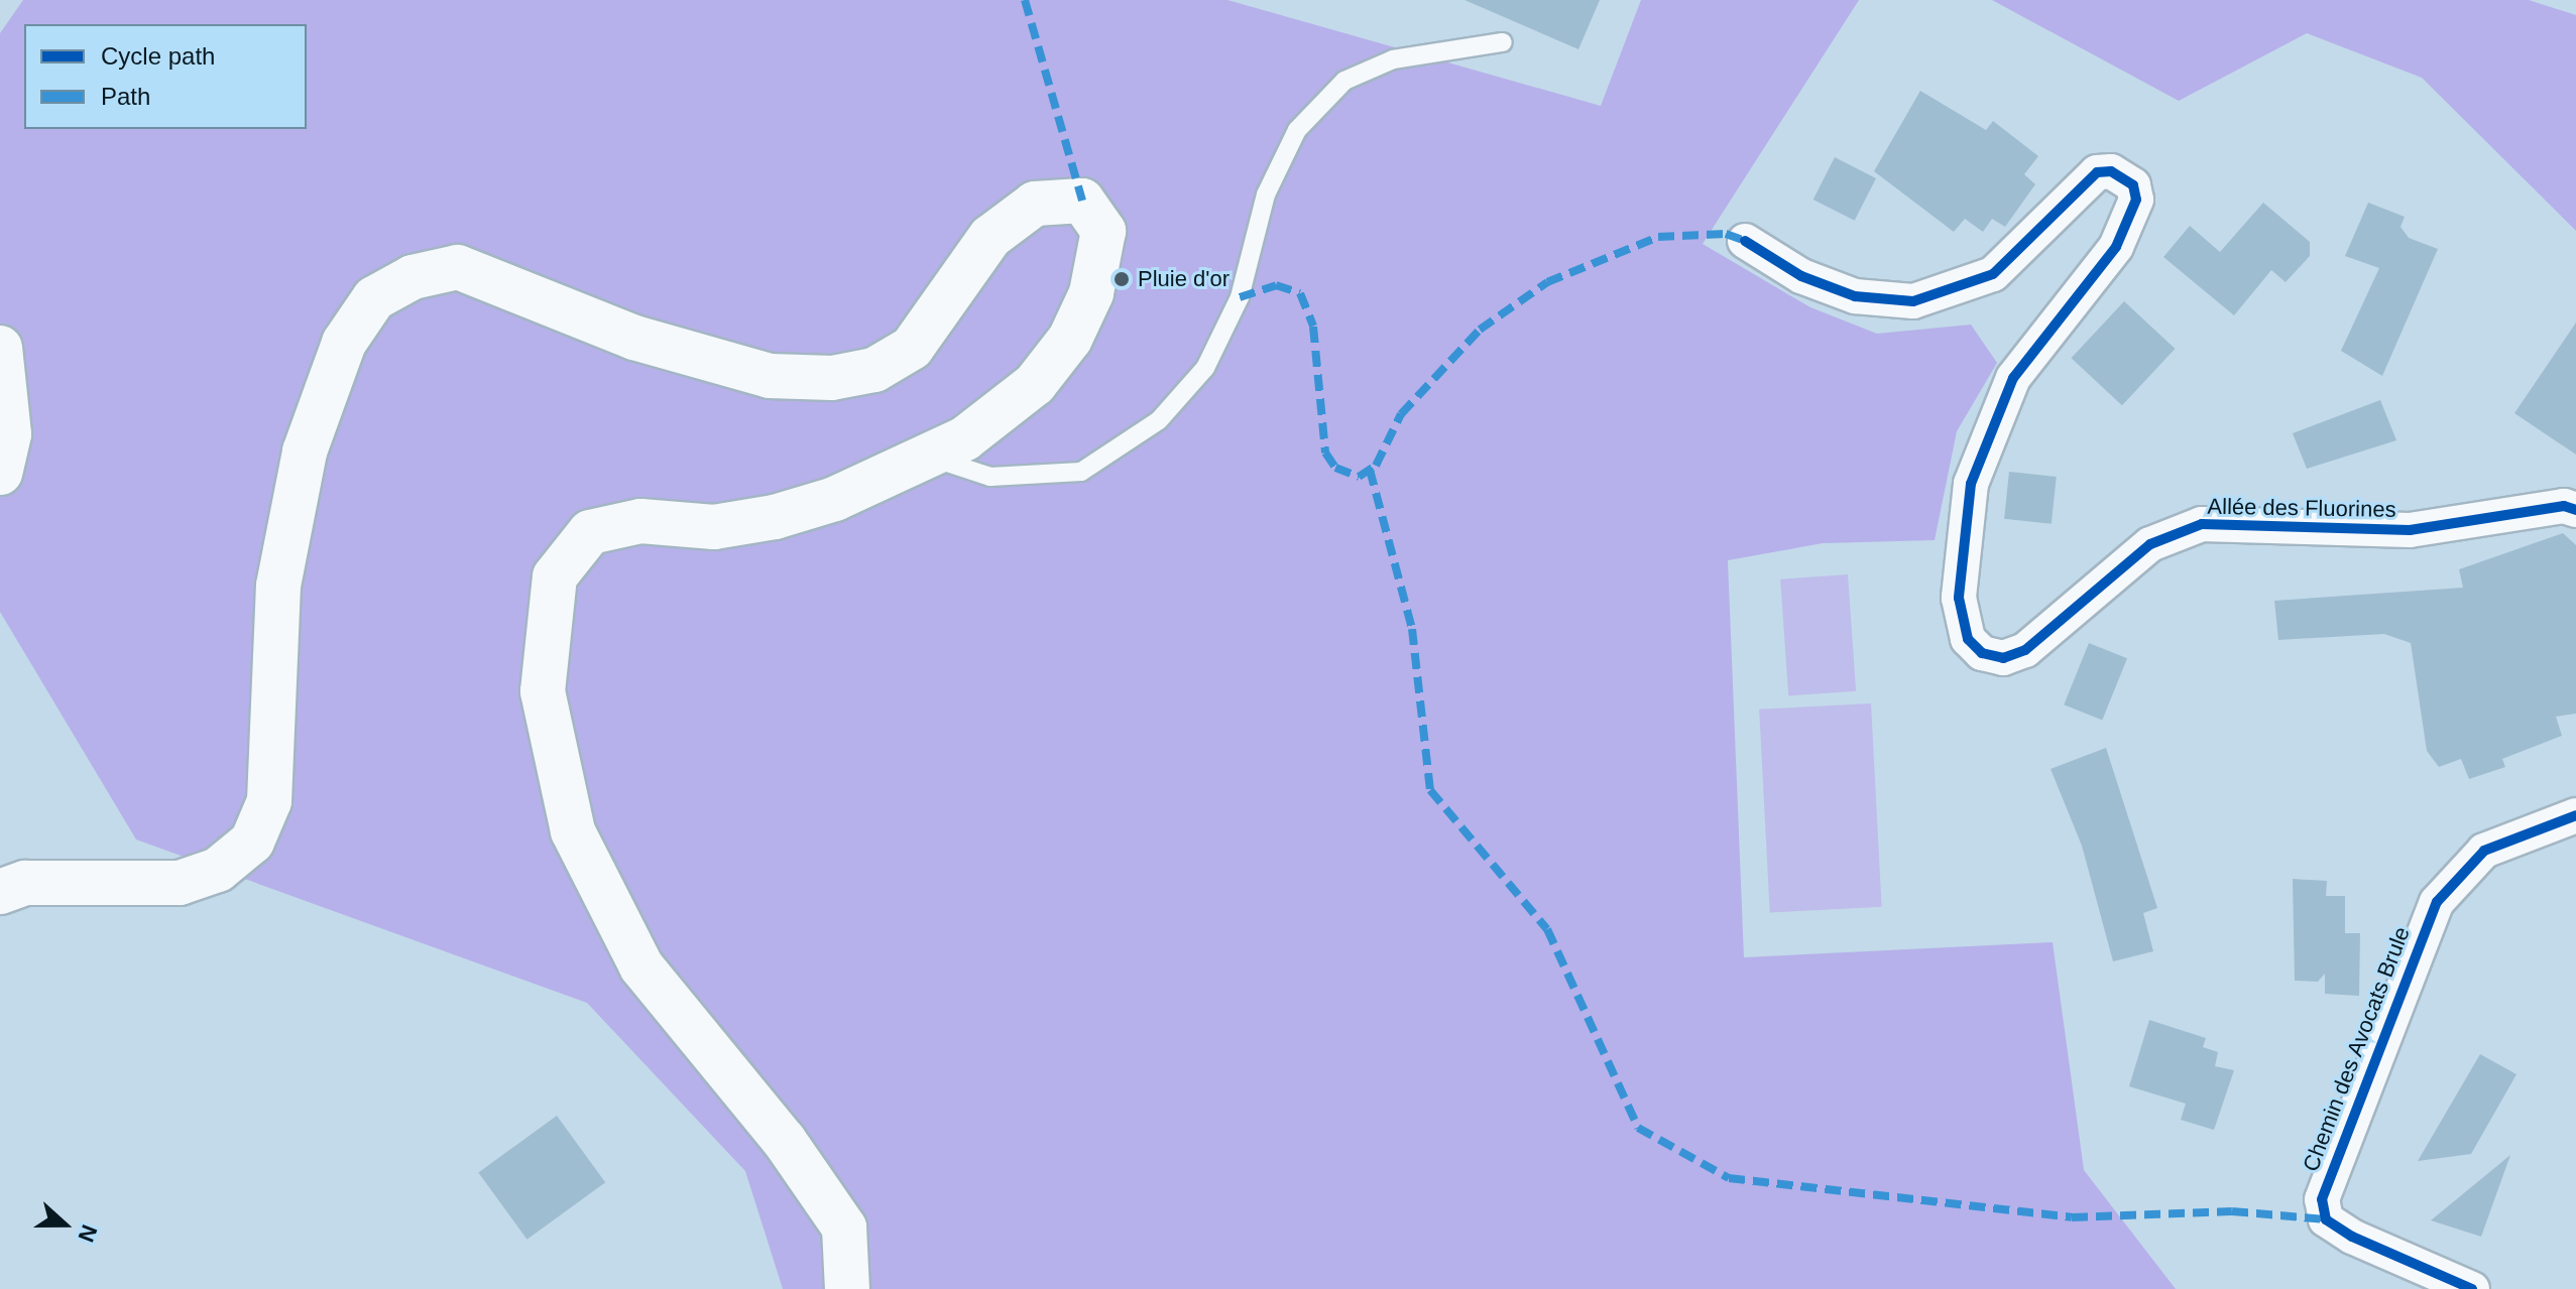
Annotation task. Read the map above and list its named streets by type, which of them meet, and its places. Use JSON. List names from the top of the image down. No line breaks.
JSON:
{"streets":{"street":["Allée des Fluorines","Chemin des Avocats Brule"]},"places":["Pluie d'or"],"legend":["Cycle path","Path"],"north":"right"}
